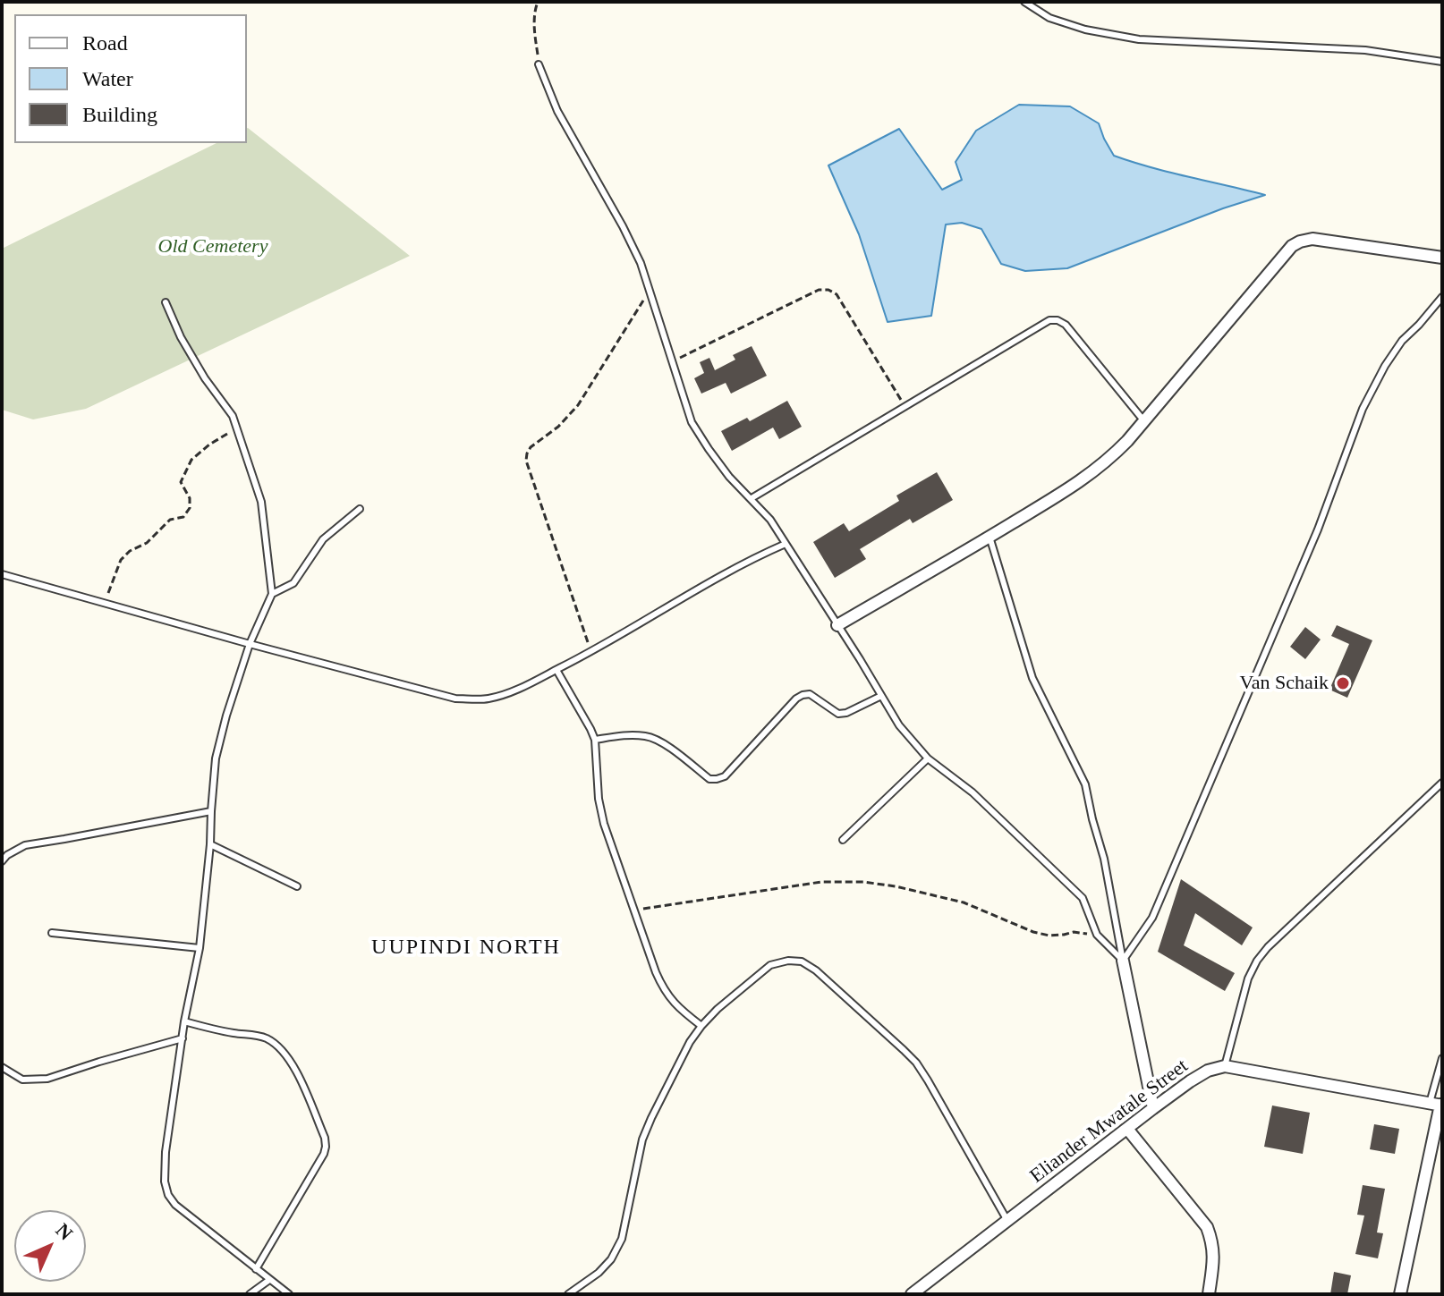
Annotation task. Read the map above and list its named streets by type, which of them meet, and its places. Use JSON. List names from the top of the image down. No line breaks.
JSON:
{"streets":{"street":["Eliander Mwatale Street"]},"districts":["UUPINDI NORTH"],"parks":["Old Cemetery"],"places":["Van Schaik"],"legend":["Road","Water","Building"],"north":"top right"}
